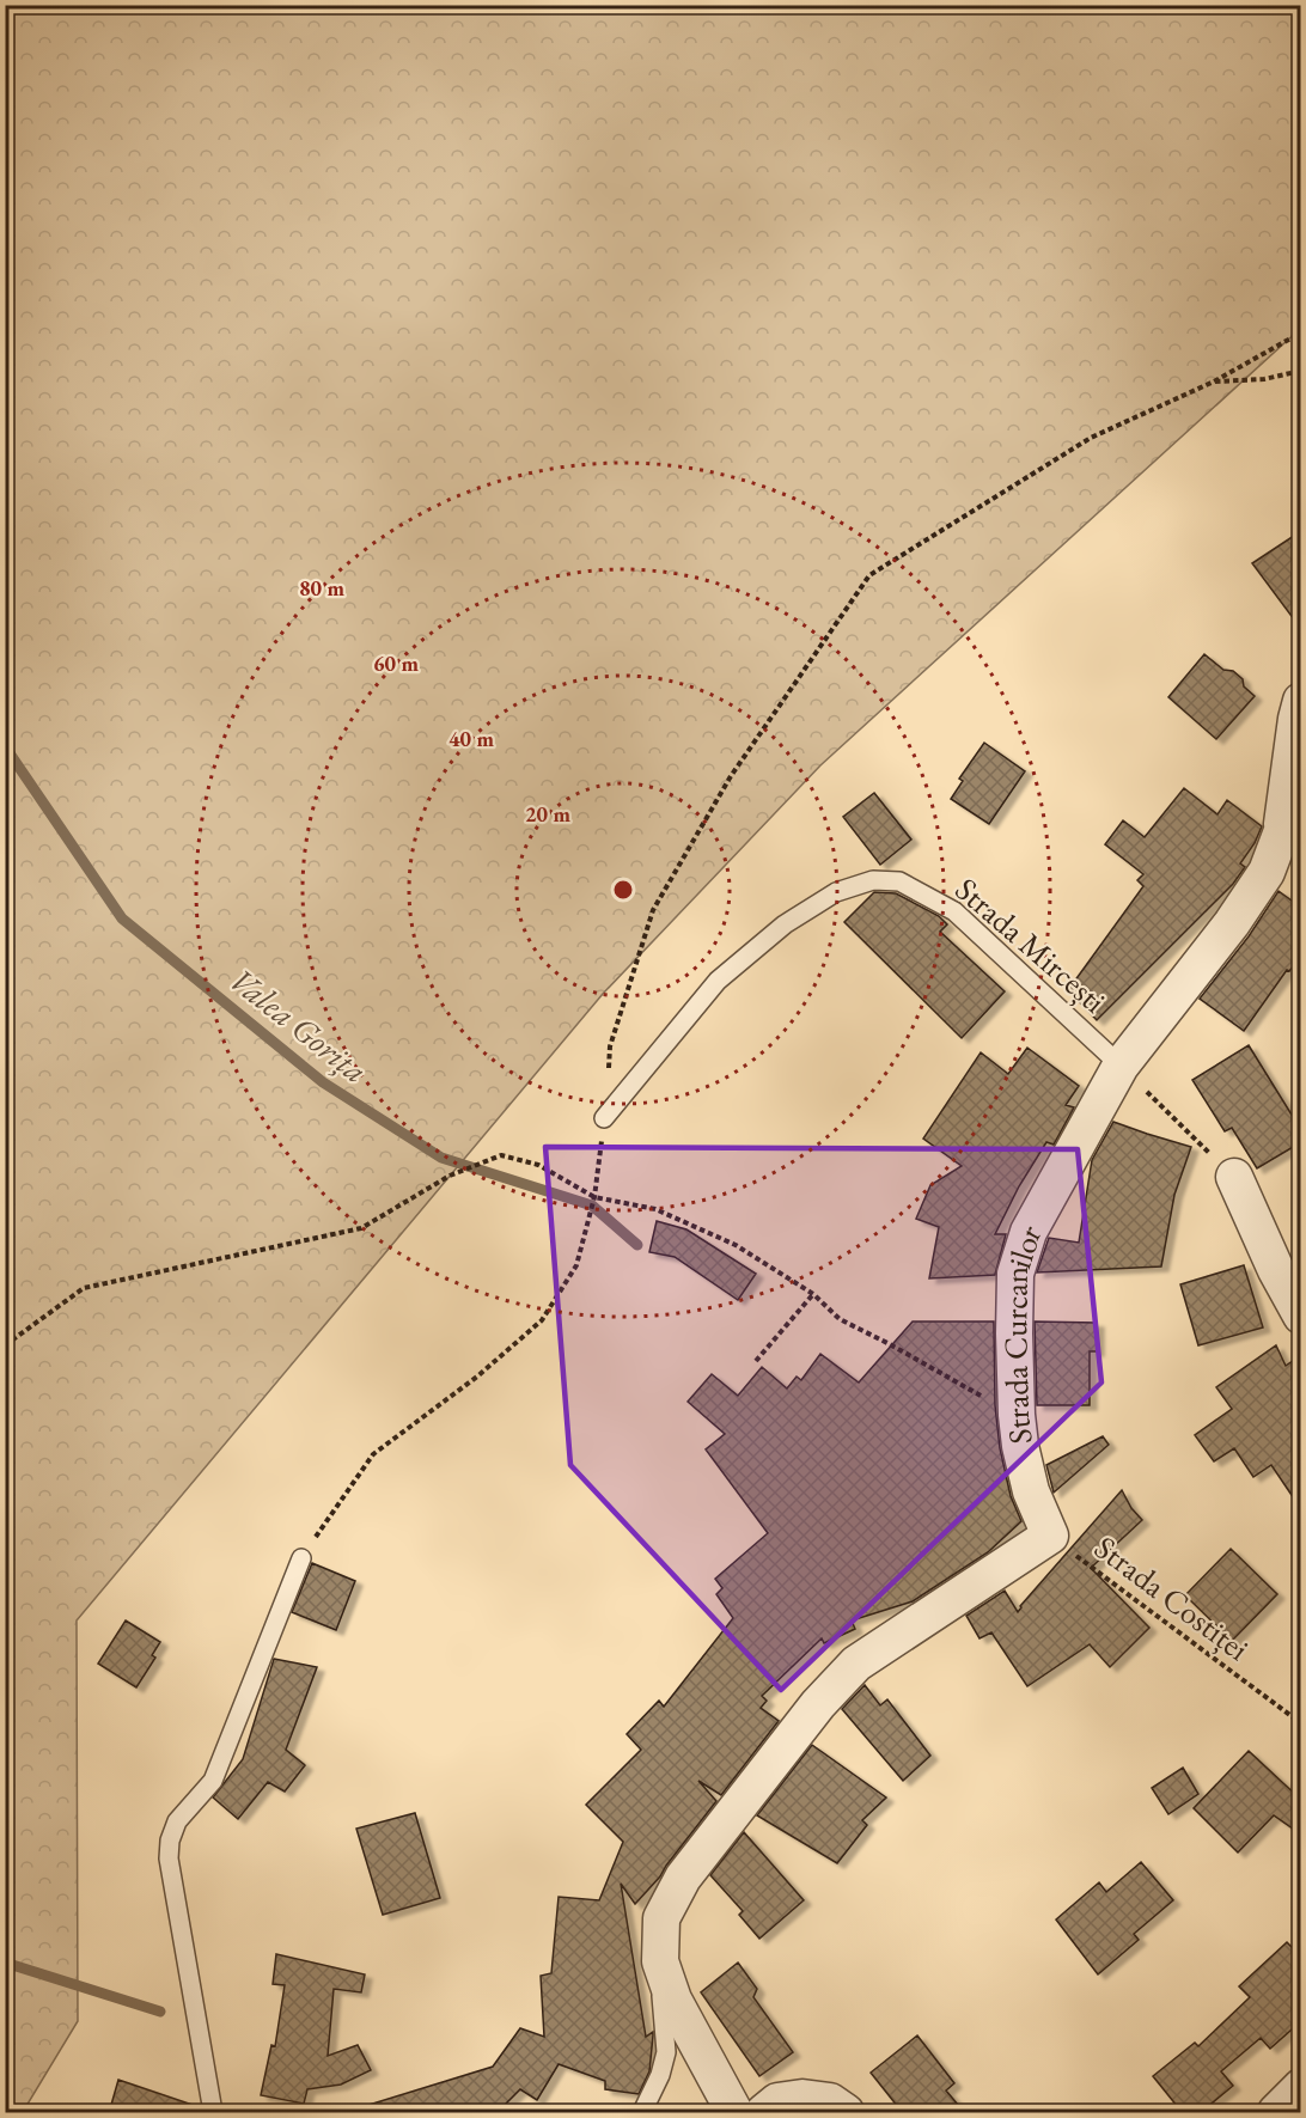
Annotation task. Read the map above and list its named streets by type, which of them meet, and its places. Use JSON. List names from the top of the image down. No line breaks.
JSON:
{"streets":{"street":["Strada Curcanilor"],"lane":["Strada Mircești"],"path":["Strada Costiței"]},"crossings":[["Strada Mircești","Strada Curcanilor"],["Strada Curcanilor","Strada Costiței"]],"water":["Valea Gorița"],"rings":["80 m","60 m","40 m","20 m"]}
